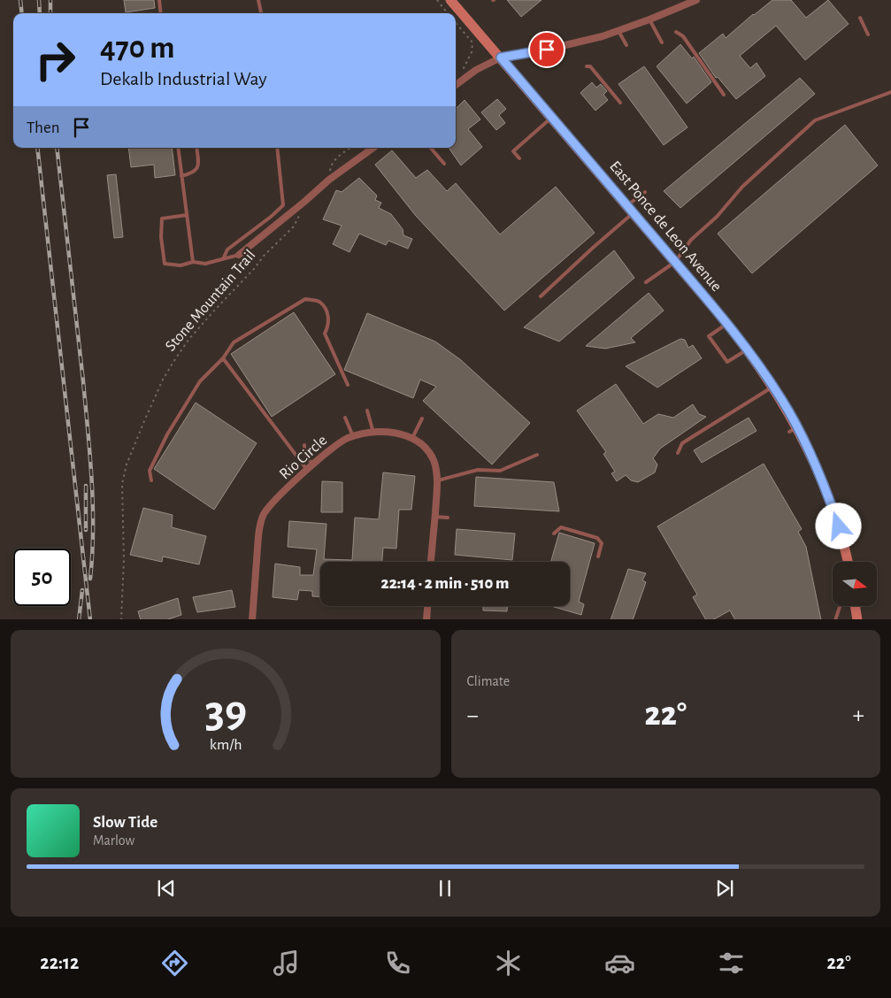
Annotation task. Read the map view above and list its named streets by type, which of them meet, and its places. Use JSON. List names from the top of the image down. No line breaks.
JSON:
{"streets":{"main road":["East Ponce de Leon Avenue"],"street":["Rio Circle"],"path":["Stone Mountain Trail"]},"north":"right","page":{"turn":["470 m","Dekalb Industrial Way"],"then":"Then","limit":"50","trip":"22:14 · 2 min · 510 m","tile":"Climate","heat":["−","22°","+"],"song":["Slow Tide","Marlow"],"tabs":["22:12","22°"],"gauge":["39","km/h"]}}
